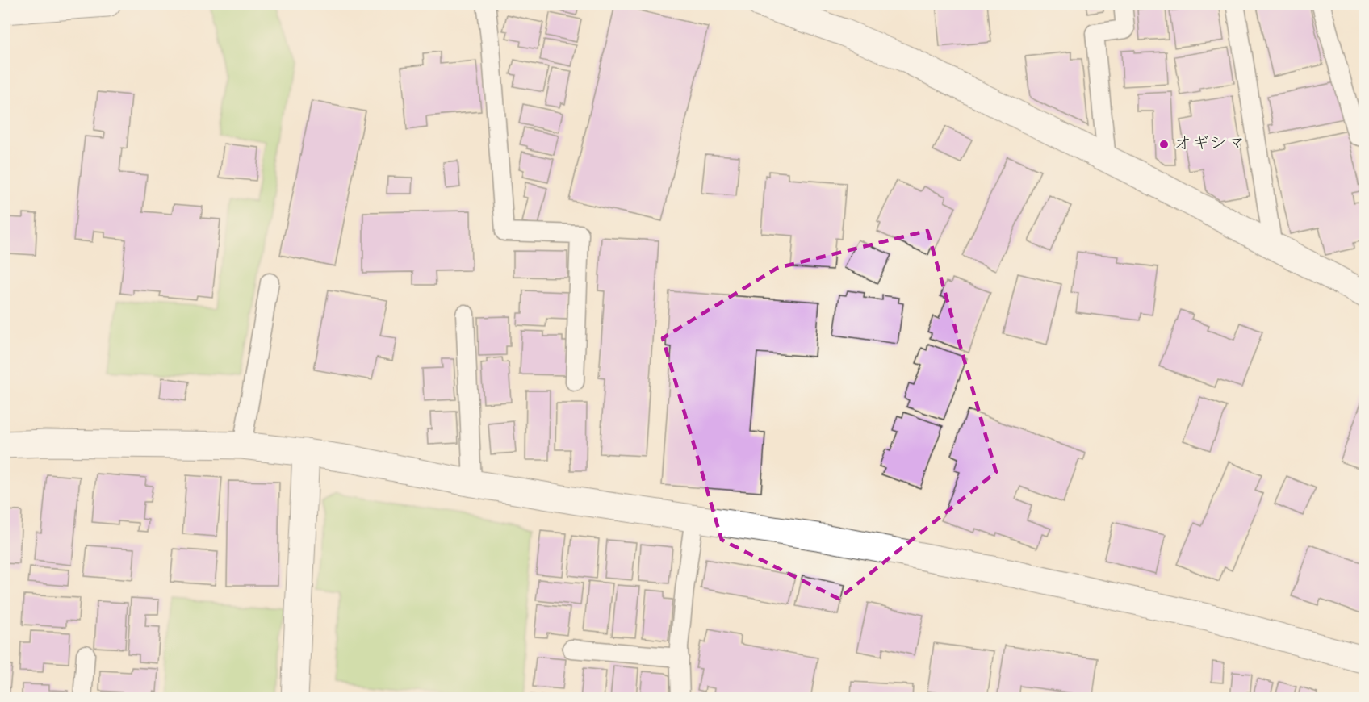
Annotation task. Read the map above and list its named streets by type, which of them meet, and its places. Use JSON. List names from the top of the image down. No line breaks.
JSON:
{"places":["オギシマ"]}
